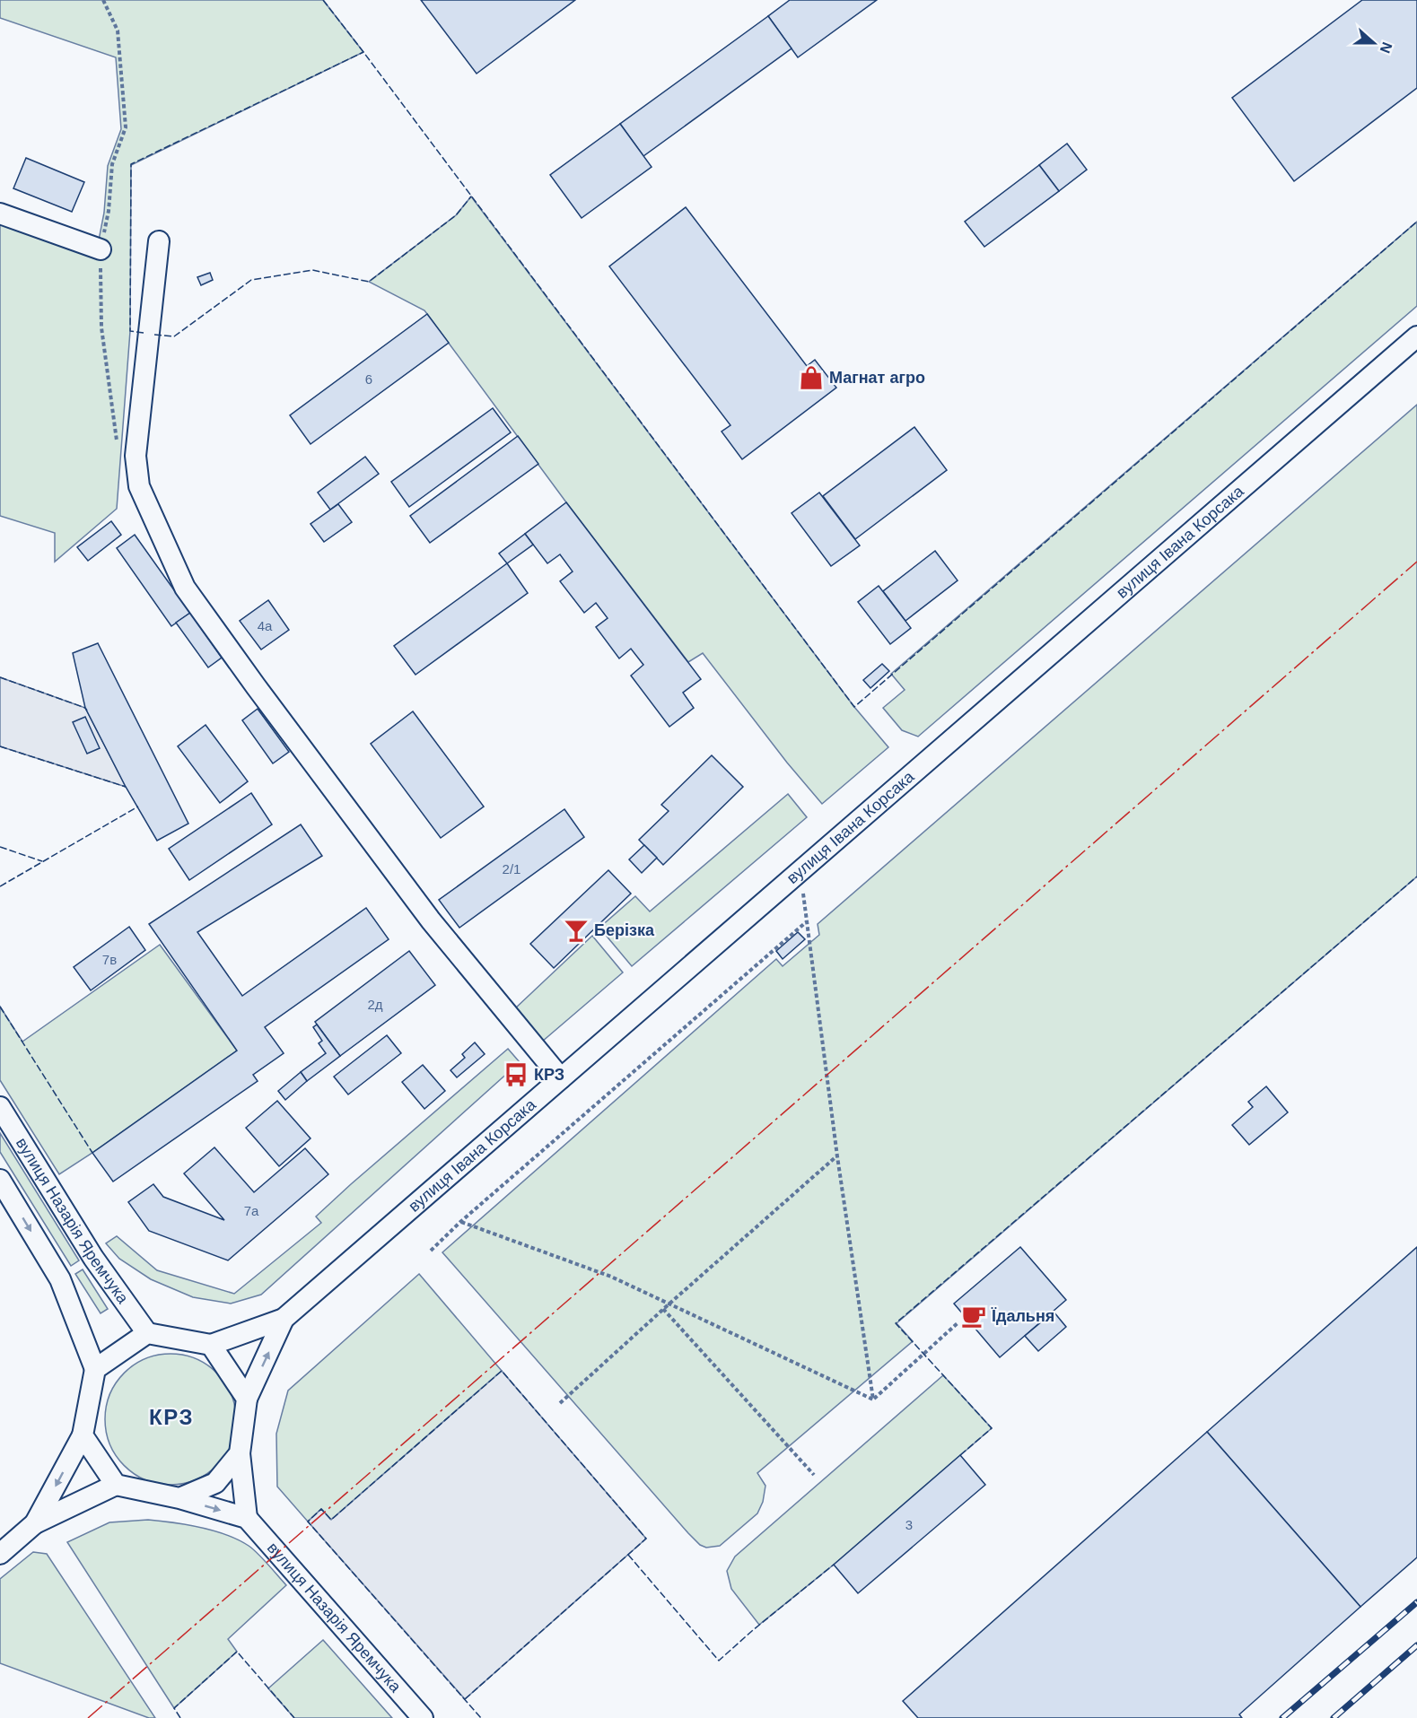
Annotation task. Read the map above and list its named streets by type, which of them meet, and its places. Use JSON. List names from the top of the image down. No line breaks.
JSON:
{"streets":{"street":["вулиця Івана Корсака","вулиця Назарія Яремчука"]},"districts":["КРЗ"],"places":{"shop":["Магнат агро"],"bar":["Берізка"],"bus stop":["КРЗ"],"cafe":["Їдальня"]},"house_numbers":["6","4а","2/1","7в","2д","7а","3"],"north":"right"}
